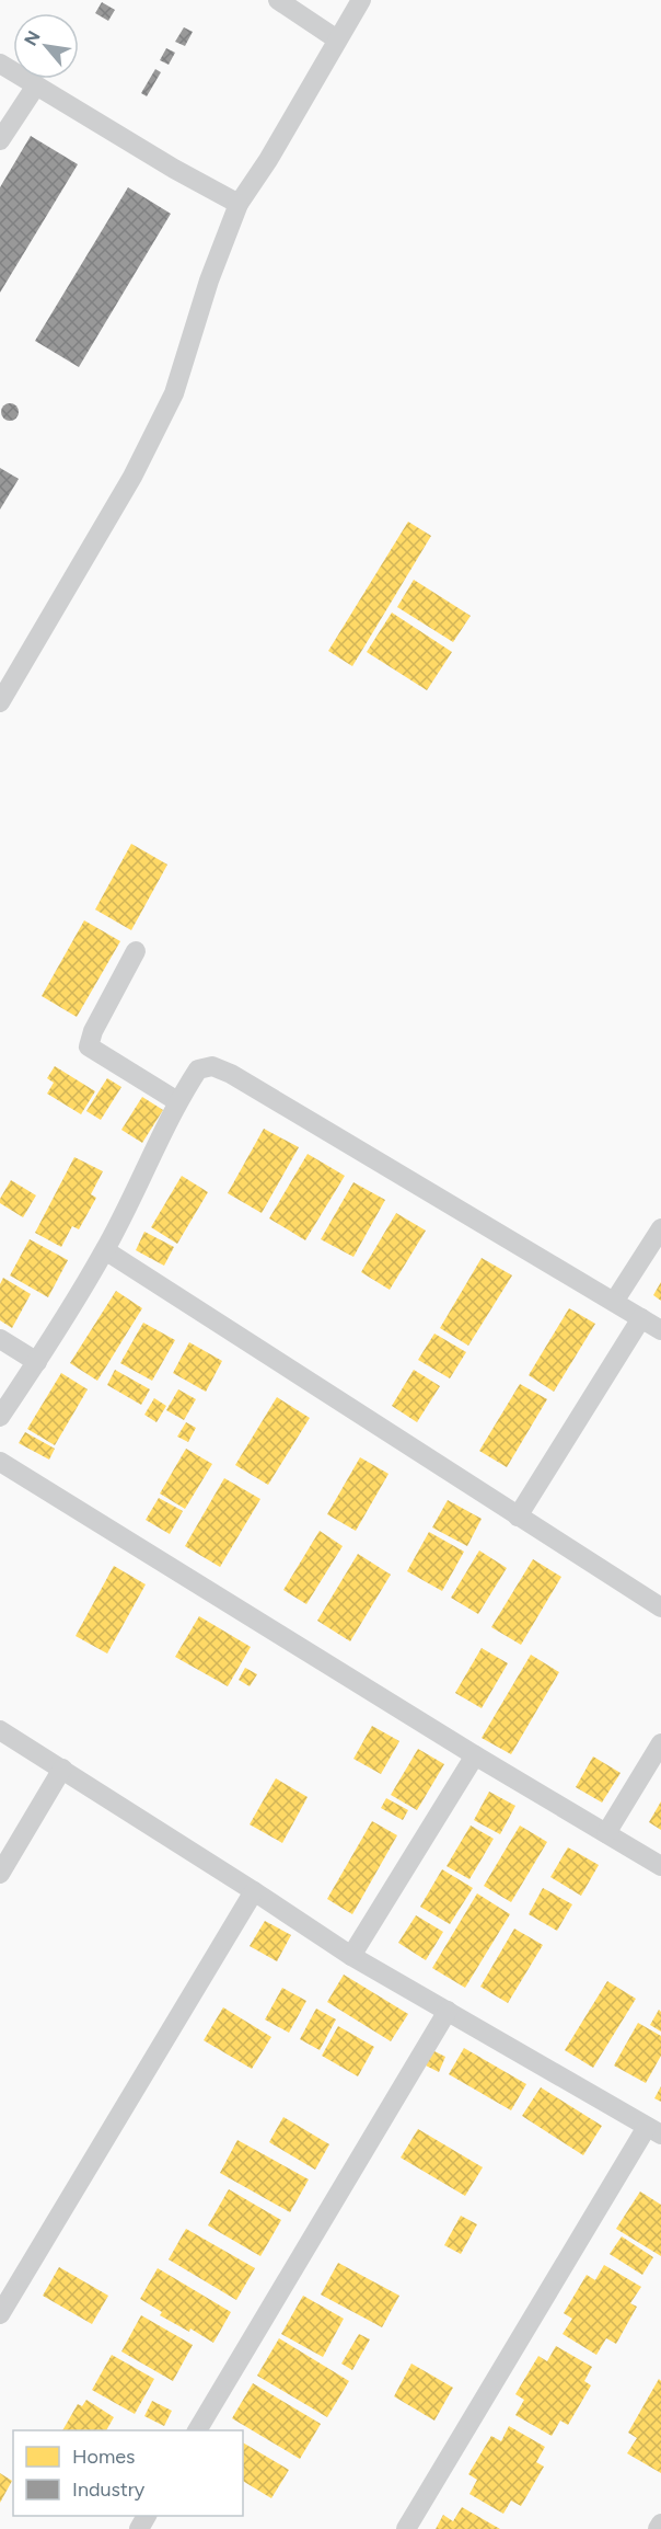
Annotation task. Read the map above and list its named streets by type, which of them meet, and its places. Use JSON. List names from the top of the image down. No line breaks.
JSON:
{"legend":["Homes","Industry"],"north":"top left"}
